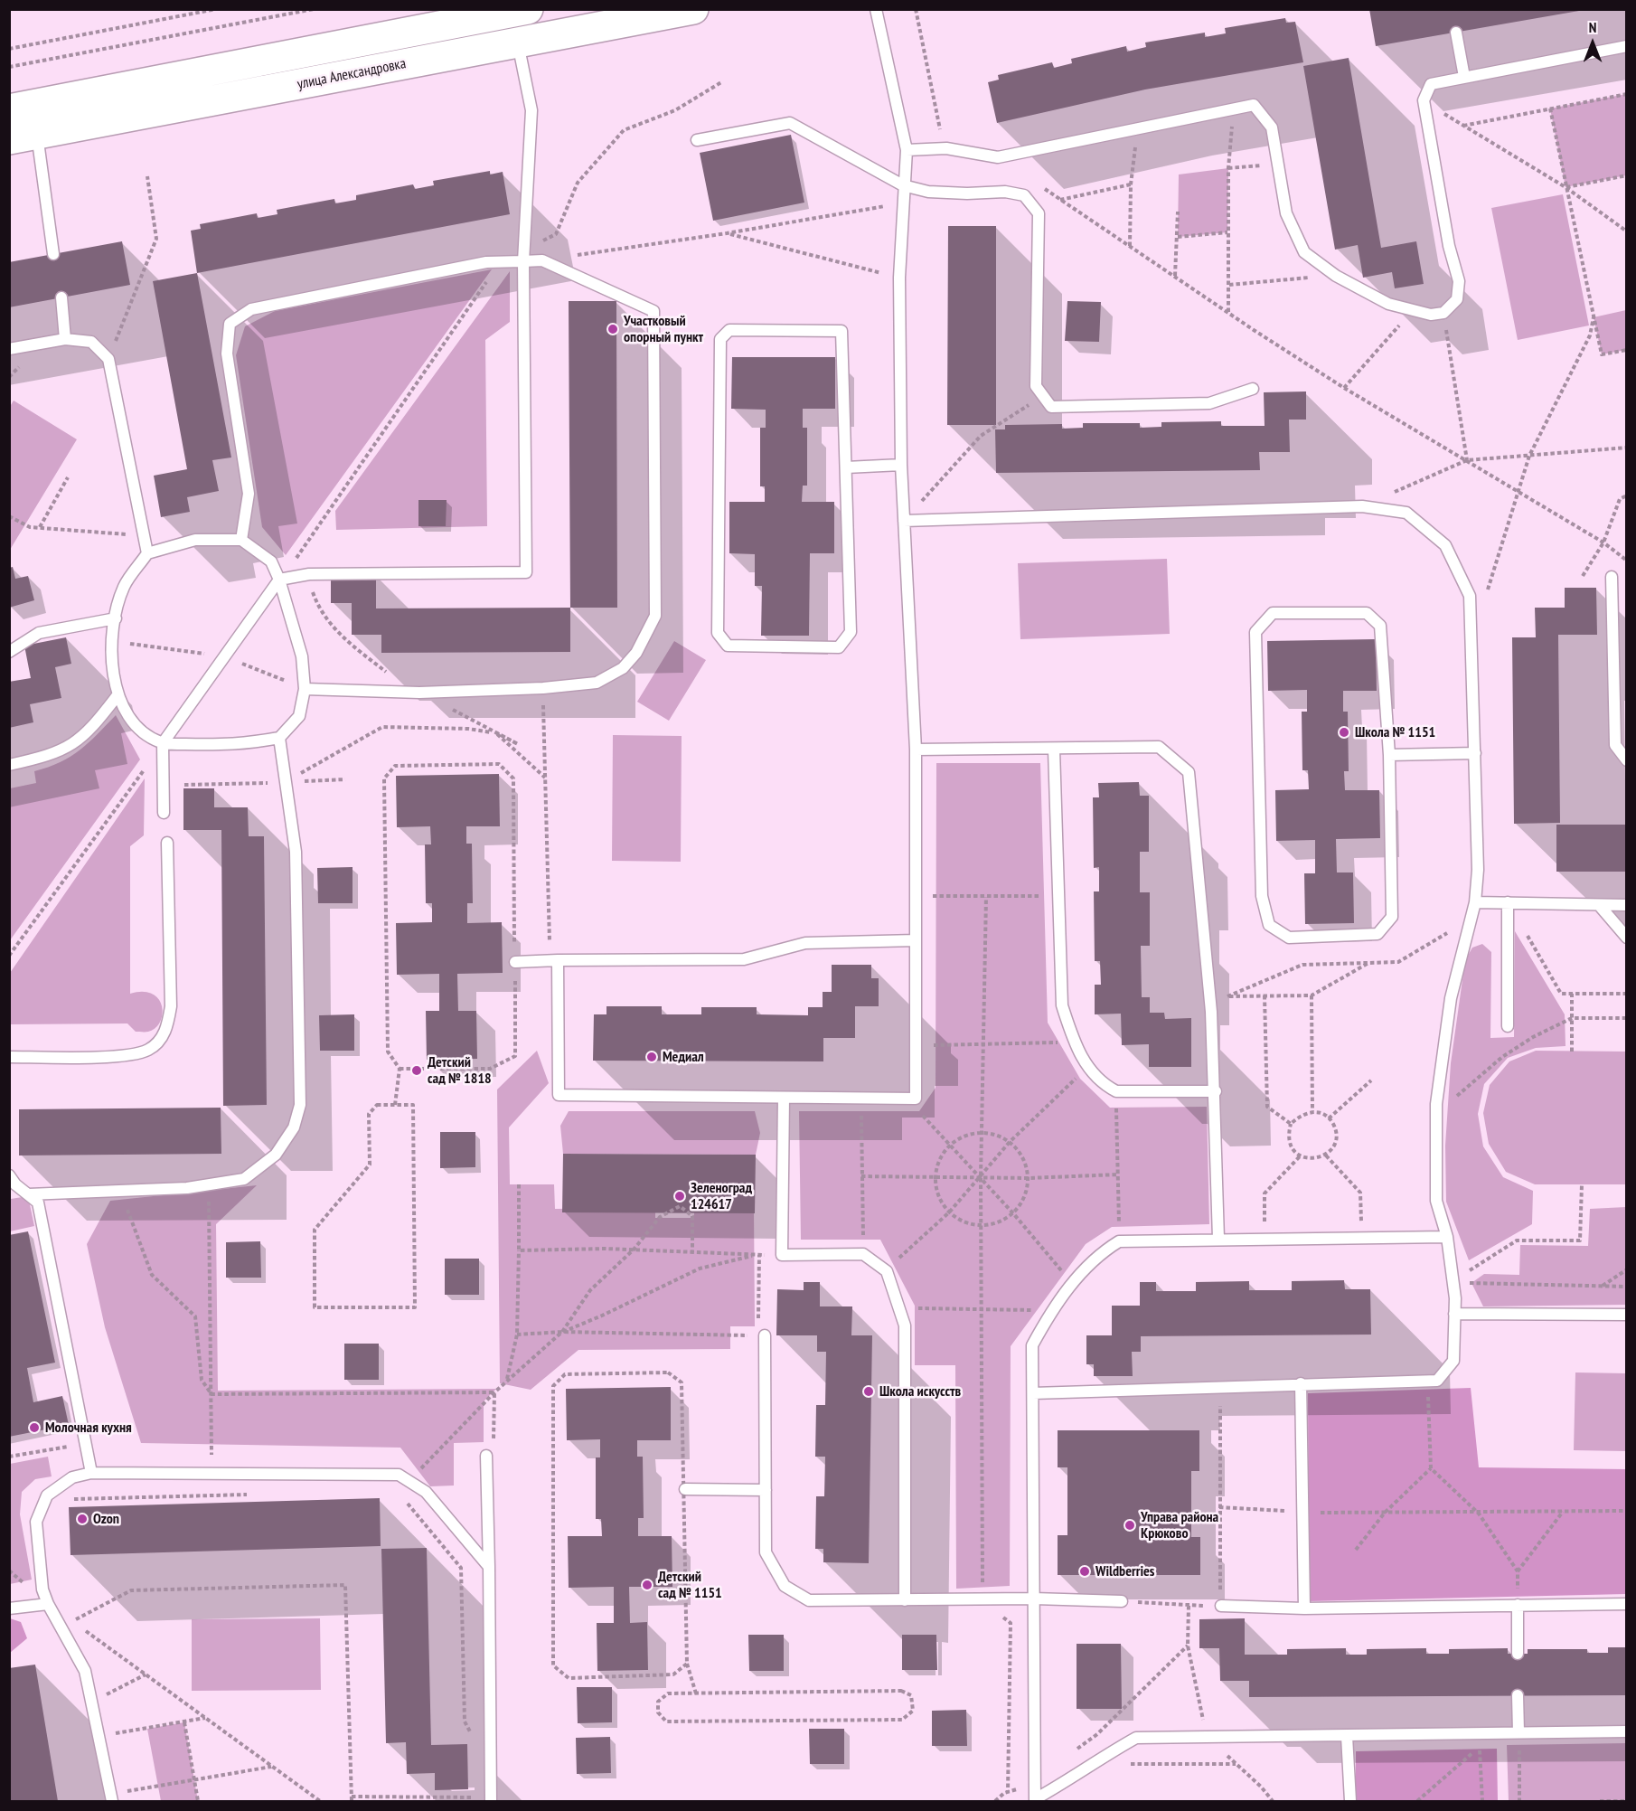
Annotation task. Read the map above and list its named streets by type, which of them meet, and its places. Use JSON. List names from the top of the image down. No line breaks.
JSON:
{"streets":{"main road":["улица Александровка"]},"places":["Участковый опорный пункт","Школа № 1151","Медиал","Детский сад № 1818","Зеленоград 124617","Школа искусств","Молочная кухня","Ozon","Управа района Крюково","Wildberries","Детский сад № 1151"],"north":"top"}
